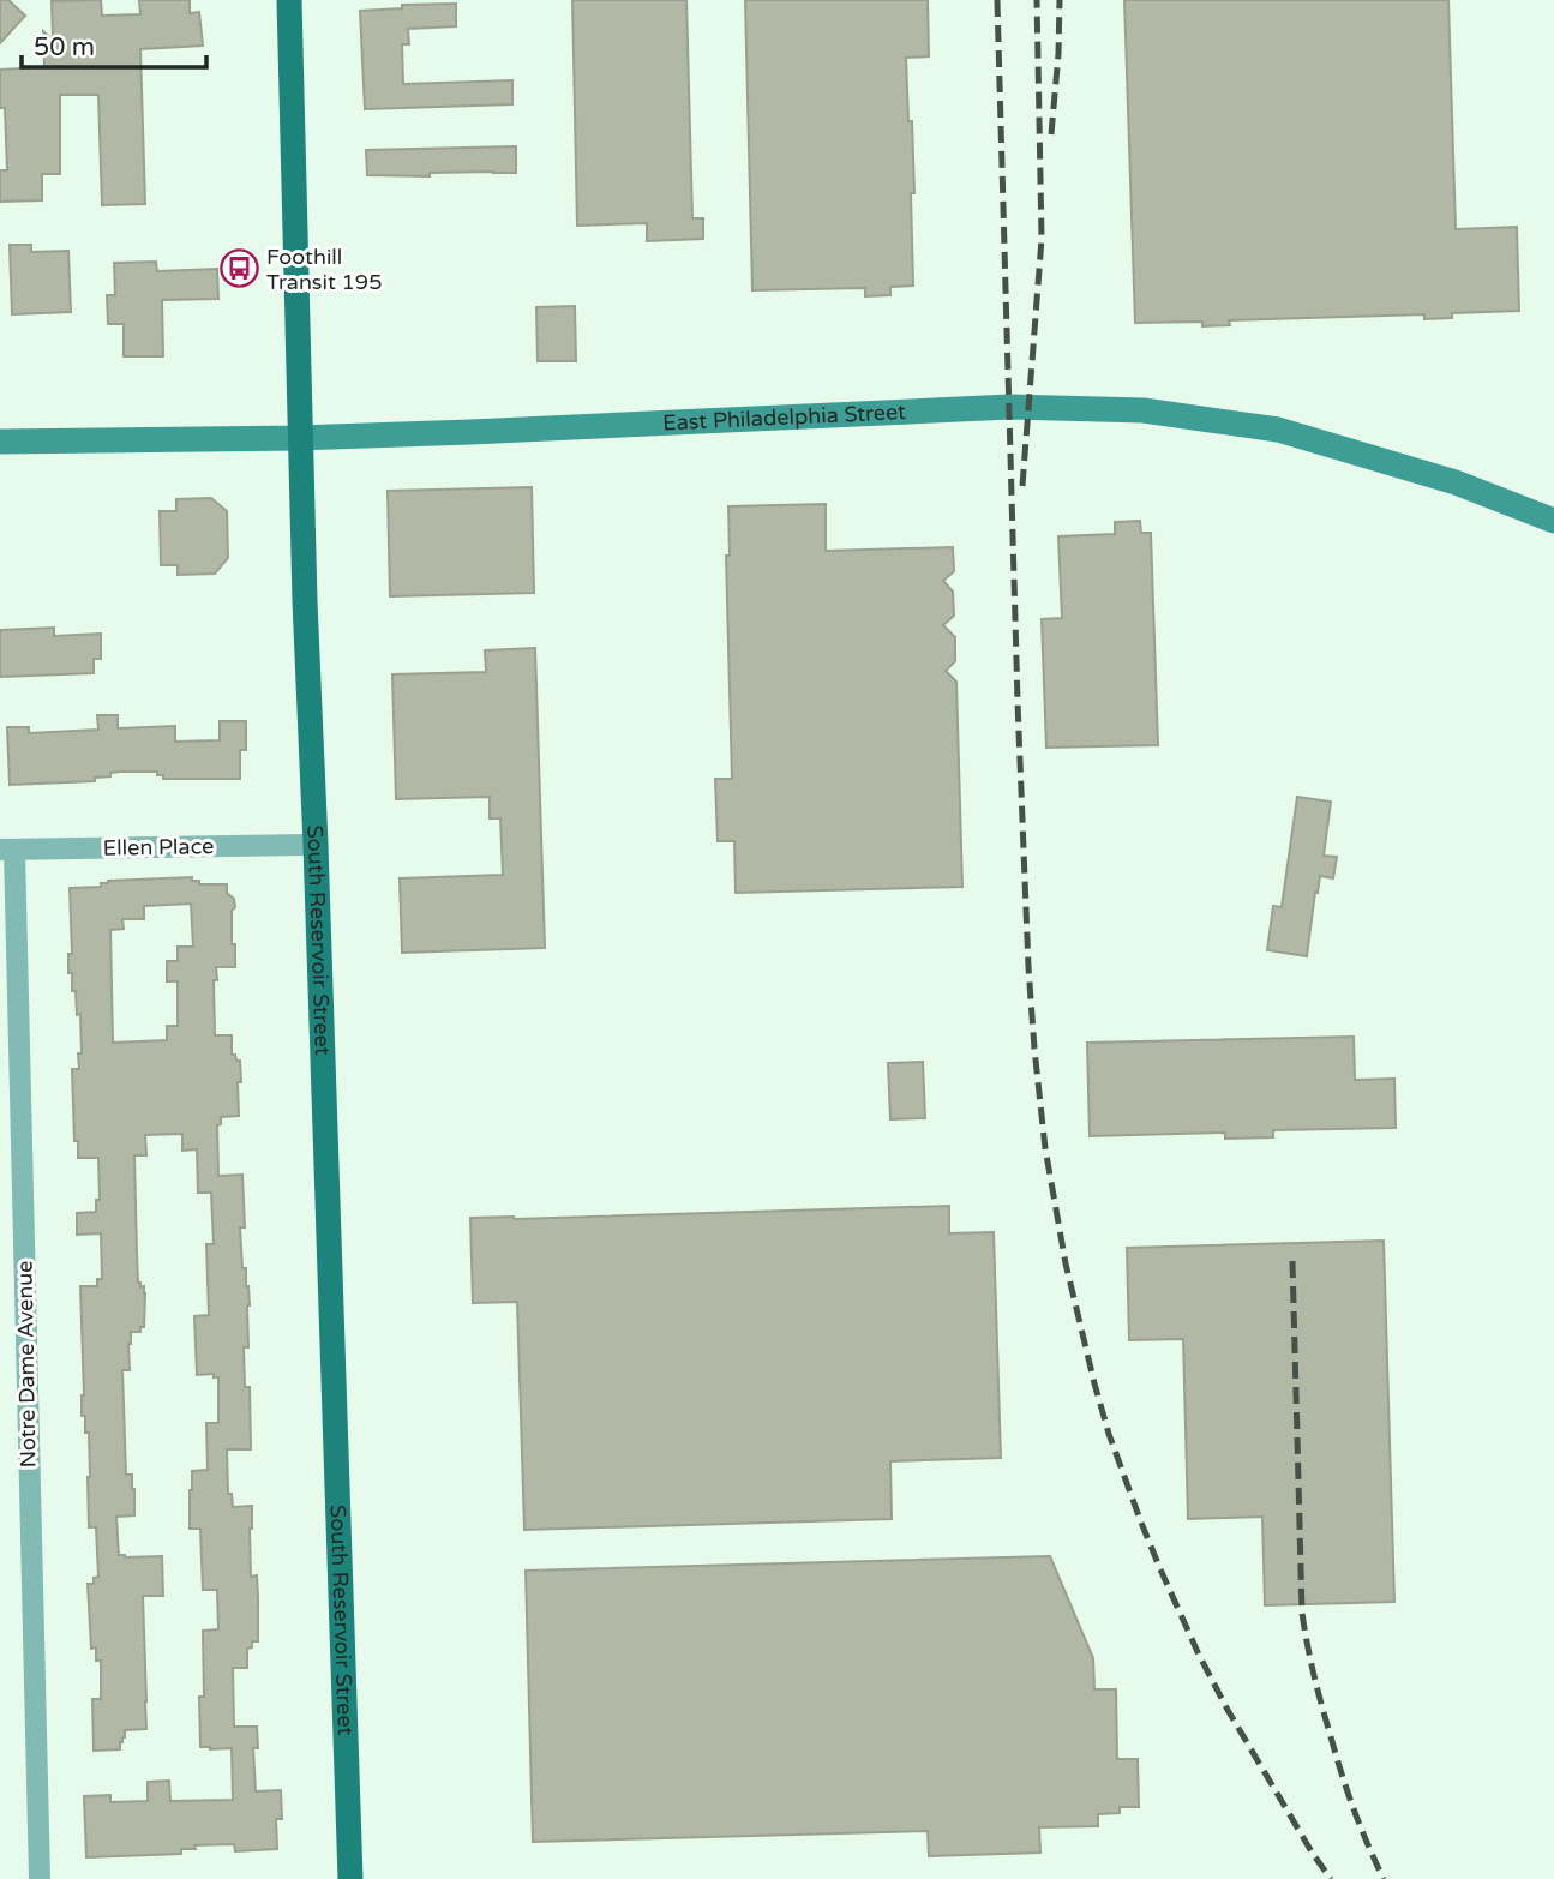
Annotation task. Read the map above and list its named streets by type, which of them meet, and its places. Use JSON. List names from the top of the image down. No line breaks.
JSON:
{"streets":{"main road":["South Reservoir Street"],"street":["East Philadelphia Street","Ellen Place","Notre Dame Avenue"]},"crossings":[["East Philadelphia Street","South Reservoir Street"],["Ellen Place","South Reservoir Street"],["Ellen Place","Notre Dame Avenue"]],"places":{"bus stop":["Foothill Transit 195"]},"scale_bar":"50 m"}
